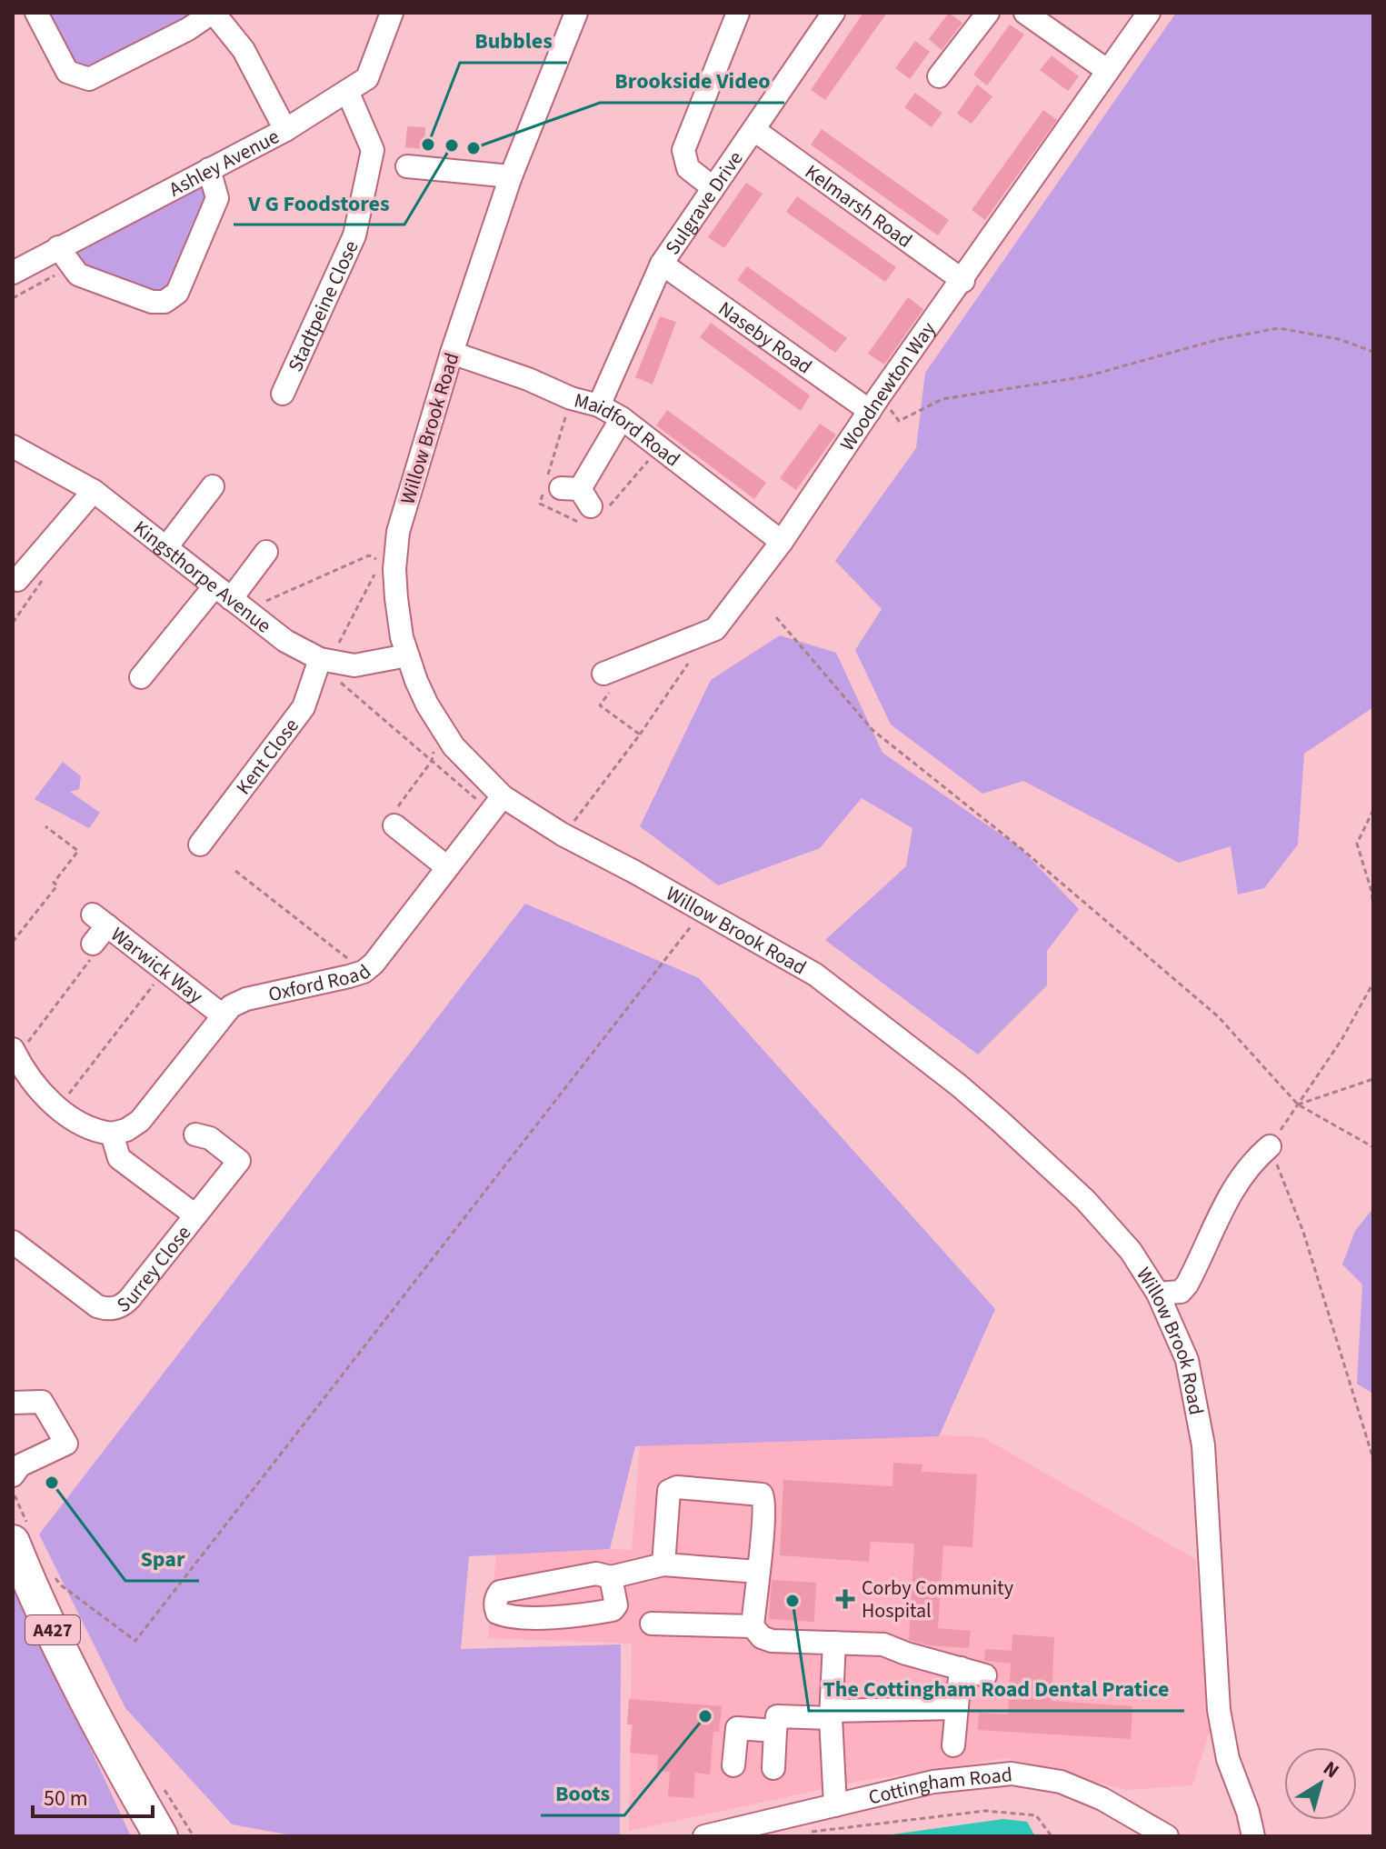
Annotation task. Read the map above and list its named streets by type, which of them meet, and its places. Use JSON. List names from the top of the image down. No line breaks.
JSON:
{"streets":{"highway":["A427"],"street":["Ashley Avenue","Sulgrave Drive","Kelmarsh Road","Stadtpeine Close","Naseby Road","Woodnewton Way","Willow Brook Road","Maidford Road","Kingsthorpe Avenue","Kent Close","Warwick Way","Oxford Road","Surrey Close","Cottingham Road"]},"crossings":[["Ashley Avenue","Stadtpeine Close"],["Sulgrave Drive","Kelmarsh Road"],["Sulgrave Drive","Naseby Road"],["Sulgrave Drive","Maidford Road"],["Kelmarsh Road","Woodnewton Way"],["Naseby Road","Woodnewton Way"],["Woodnewton Way","Maidford Road"],["Willow Brook Road","Maidford Road"],["Willow Brook Road","Kingsthorpe Avenue"],["Willow Brook Road","Oxford Road"],["Kingsthorpe Avenue","Kent Close"],["Warwick Way","Oxford Road"]],"places":{"other":["Bubbles","V G Foodstores","Brookside Video","Spar","The Cottingham Road Dental Pratice","Boots"],"health":["Corby Community Hospital"]},"scale_bar":"50 m","north":"top right"}
